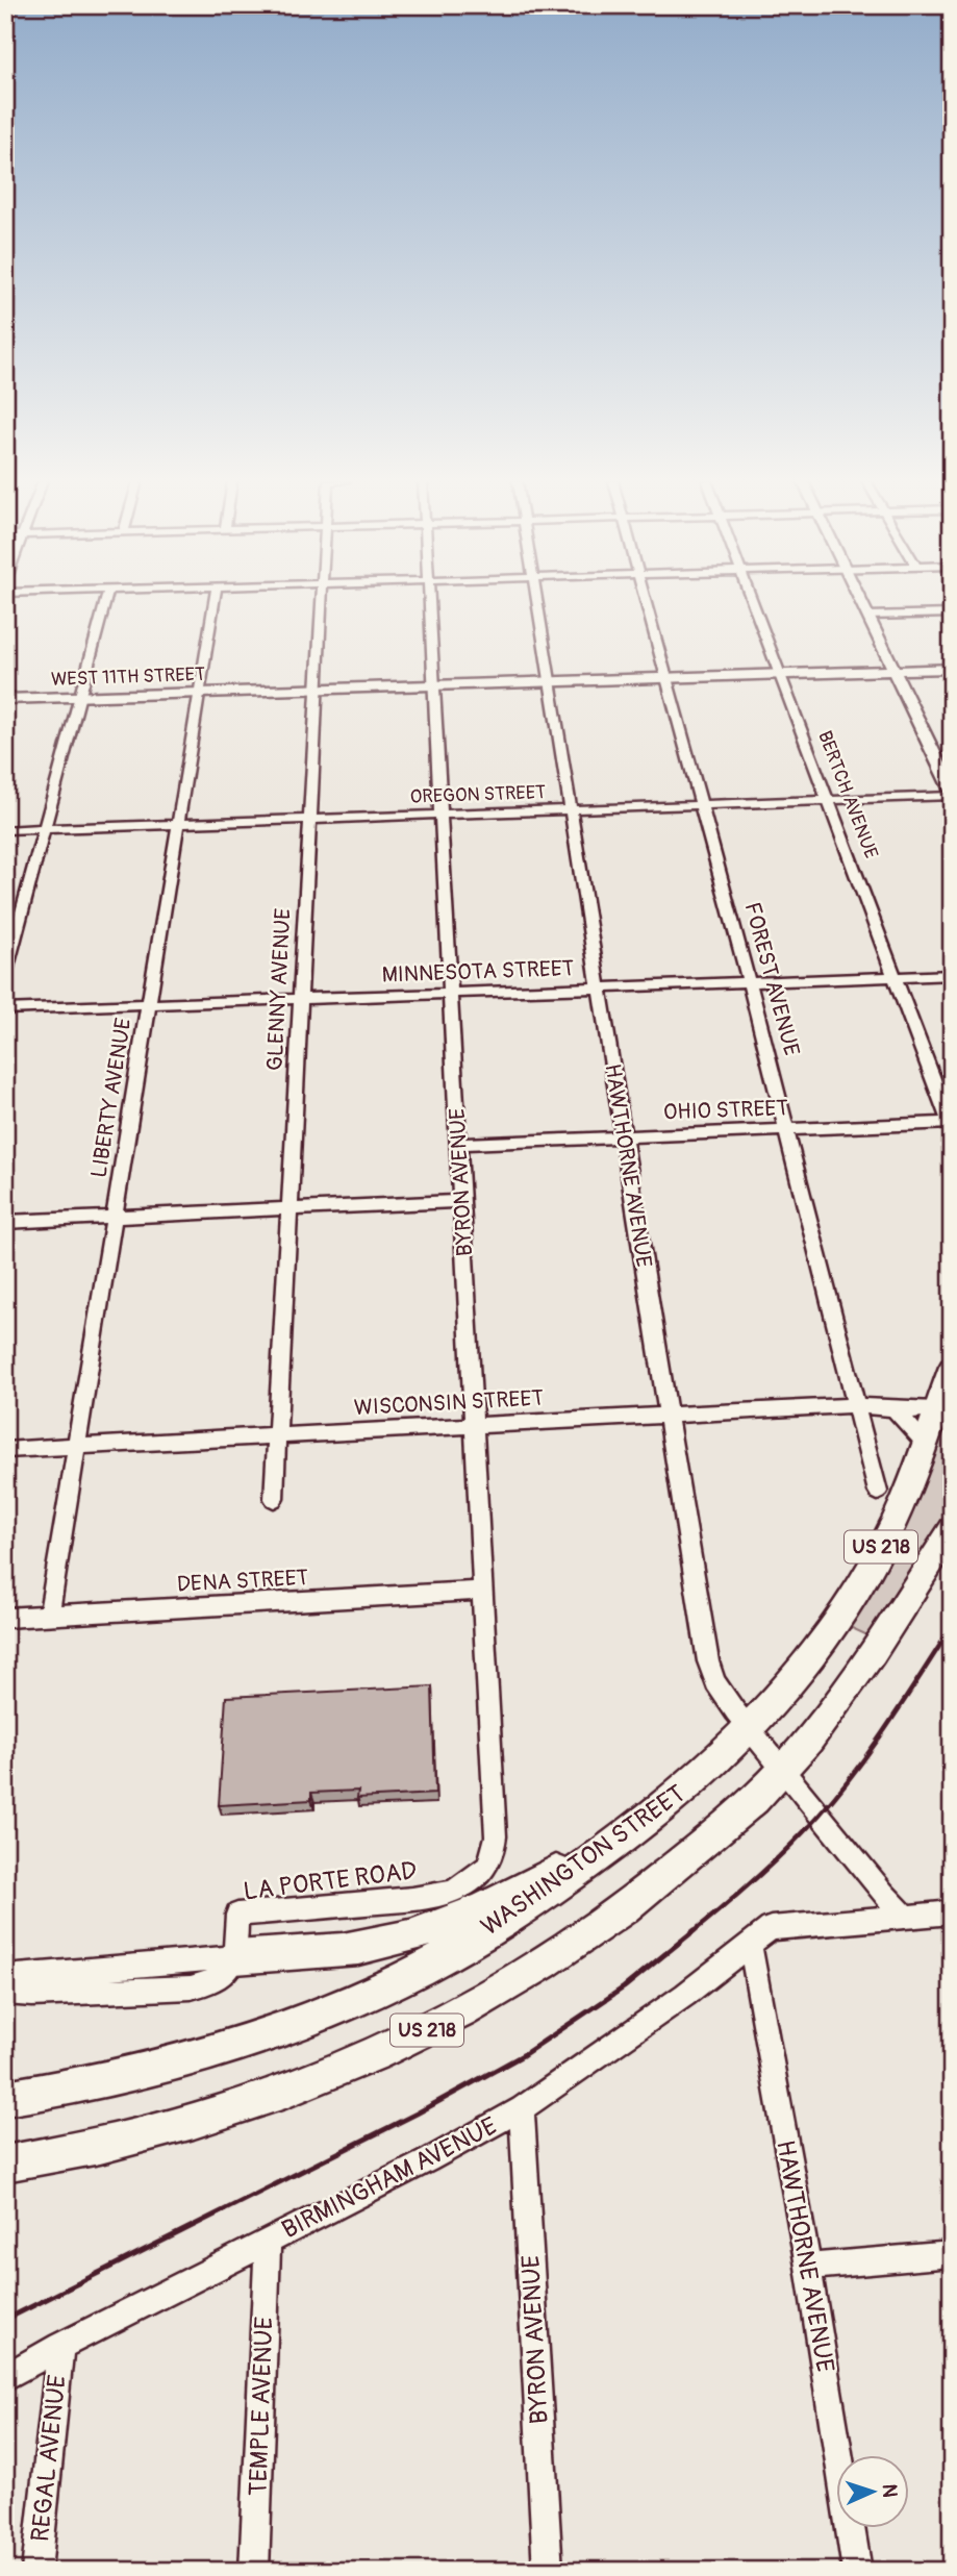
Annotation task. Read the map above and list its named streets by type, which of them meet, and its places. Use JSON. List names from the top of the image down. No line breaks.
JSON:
{"streets":{"highway":["US 218","WASHINGTON STREET"],"main road":["WEST 11TH STREET"],"street":["OREGON STREET","BERTCH AVENUE","MINNESOTA STREET","FOREST AVENUE","GLENNY AVENUE","LIBERTY AVENUE","OHIO STREET","HAWTHORNE AVENUE","BYRON AVENUE","WISCONSIN STREET","DENA STREET","LA PORTE ROAD","BIRMINGHAM AVENUE","TEMPLE AVENUE","REGAL AVENUE"]},"crossings":[["WEST 11TH STREET","BERTCH AVENUE"],["WEST 11TH STREET","FOREST AVENUE"],["WEST 11TH STREET","GLENNY AVENUE"],["WEST 11TH STREET","LIBERTY AVENUE"],["WEST 11TH STREET","HAWTHORNE AVENUE"],["WEST 11TH STREET","BYRON AVENUE"],["OREGON STREET","BERTCH AVENUE"],["OREGON STREET","FOREST AVENUE"],["OREGON STREET","GLENNY AVENUE"],["OREGON STREET","LIBERTY AVENUE"],["OREGON STREET","HAWTHORNE AVENUE"],["OREGON STREET","BYRON AVENUE"],["BERTCH AVENUE","MINNESOTA STREET"],["BERTCH AVENUE","OHIO STREET"],["MINNESOTA STREET","FOREST AVENUE"],["MINNESOTA STREET","GLENNY AVENUE"],["MINNESOTA STREET","LIBERTY AVENUE"],["MINNESOTA STREET","HAWTHORNE AVENUE"],["MINNESOTA STREET","BYRON AVENUE"],["FOREST AVENUE","OHIO STREET"],["FOREST AVENUE","WISCONSIN STREET"],["GLENNY AVENUE","WISCONSIN STREET"],["LIBERTY AVENUE","WISCONSIN STREET"],["LIBERTY AVENUE","DENA STREET"],["OHIO STREET","HAWTHORNE AVENUE"],["OHIO STREET","BYRON AVENUE"],["HAWTHORNE AVENUE","WISCONSIN STREET"],["HAWTHORNE AVENUE","US 218"],["HAWTHORNE AVENUE","WASHINGTON STREET"],["HAWTHORNE AVENUE","BIRMINGHAM AVENUE"],["BYRON AVENUE","WISCONSIN STREET"],["BYRON AVENUE","DENA STREET"],["BYRON AVENUE","LA PORTE ROAD"],["BYRON AVENUE","BIRMINGHAM AVENUE"],["WISCONSIN STREET","WASHINGTON STREET"],["BIRMINGHAM AVENUE","TEMPLE AVENUE"],["BIRMINGHAM AVENUE","REGAL AVENUE"]],"north":"right"}
